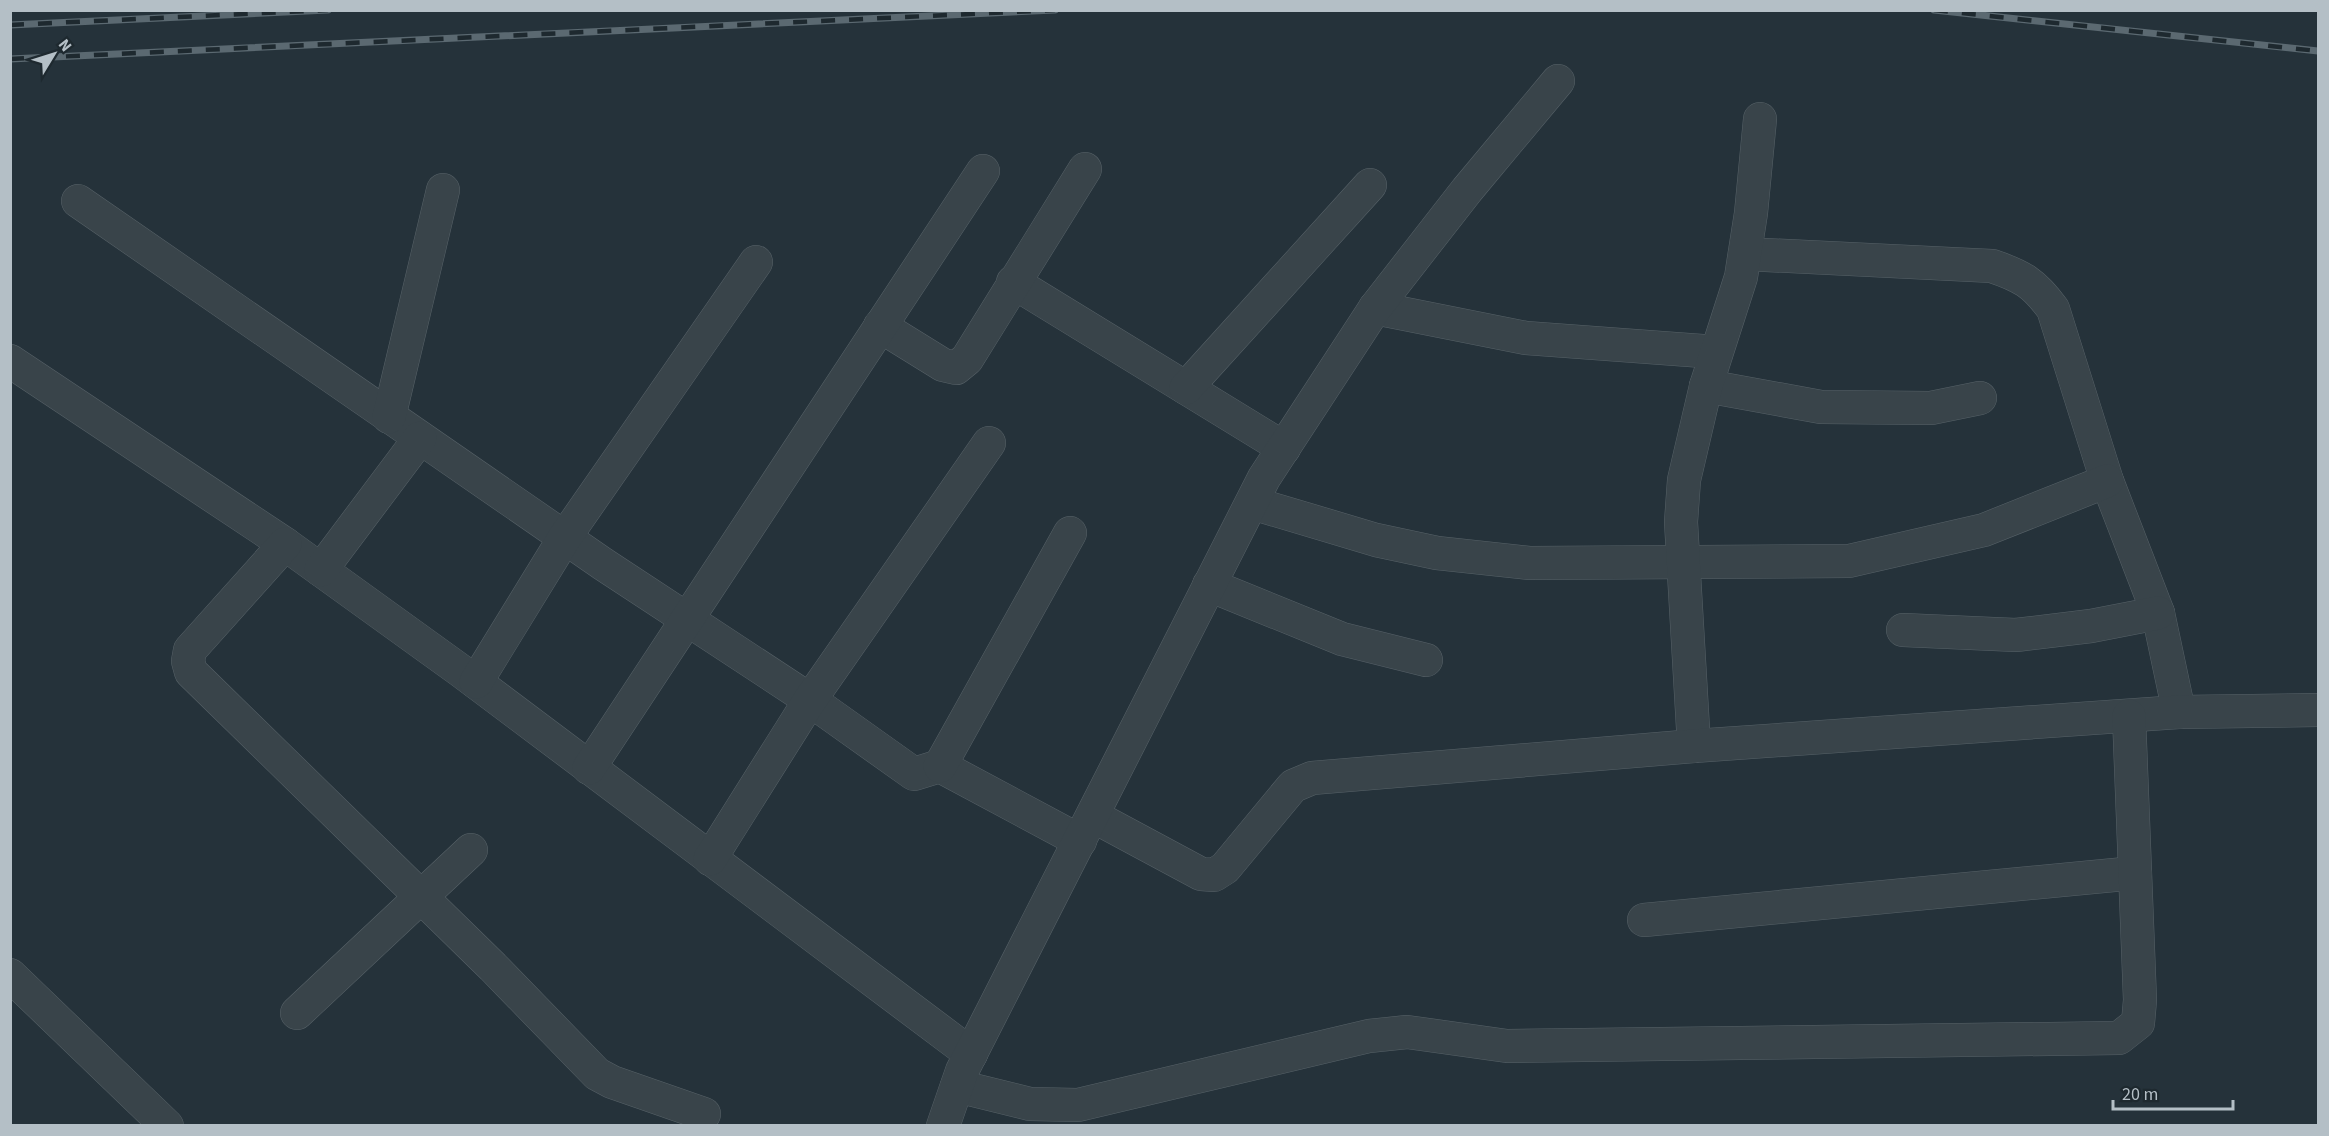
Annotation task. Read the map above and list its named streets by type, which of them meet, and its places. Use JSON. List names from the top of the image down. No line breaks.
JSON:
{"scale_bar":"20 m","north":"top right"}
